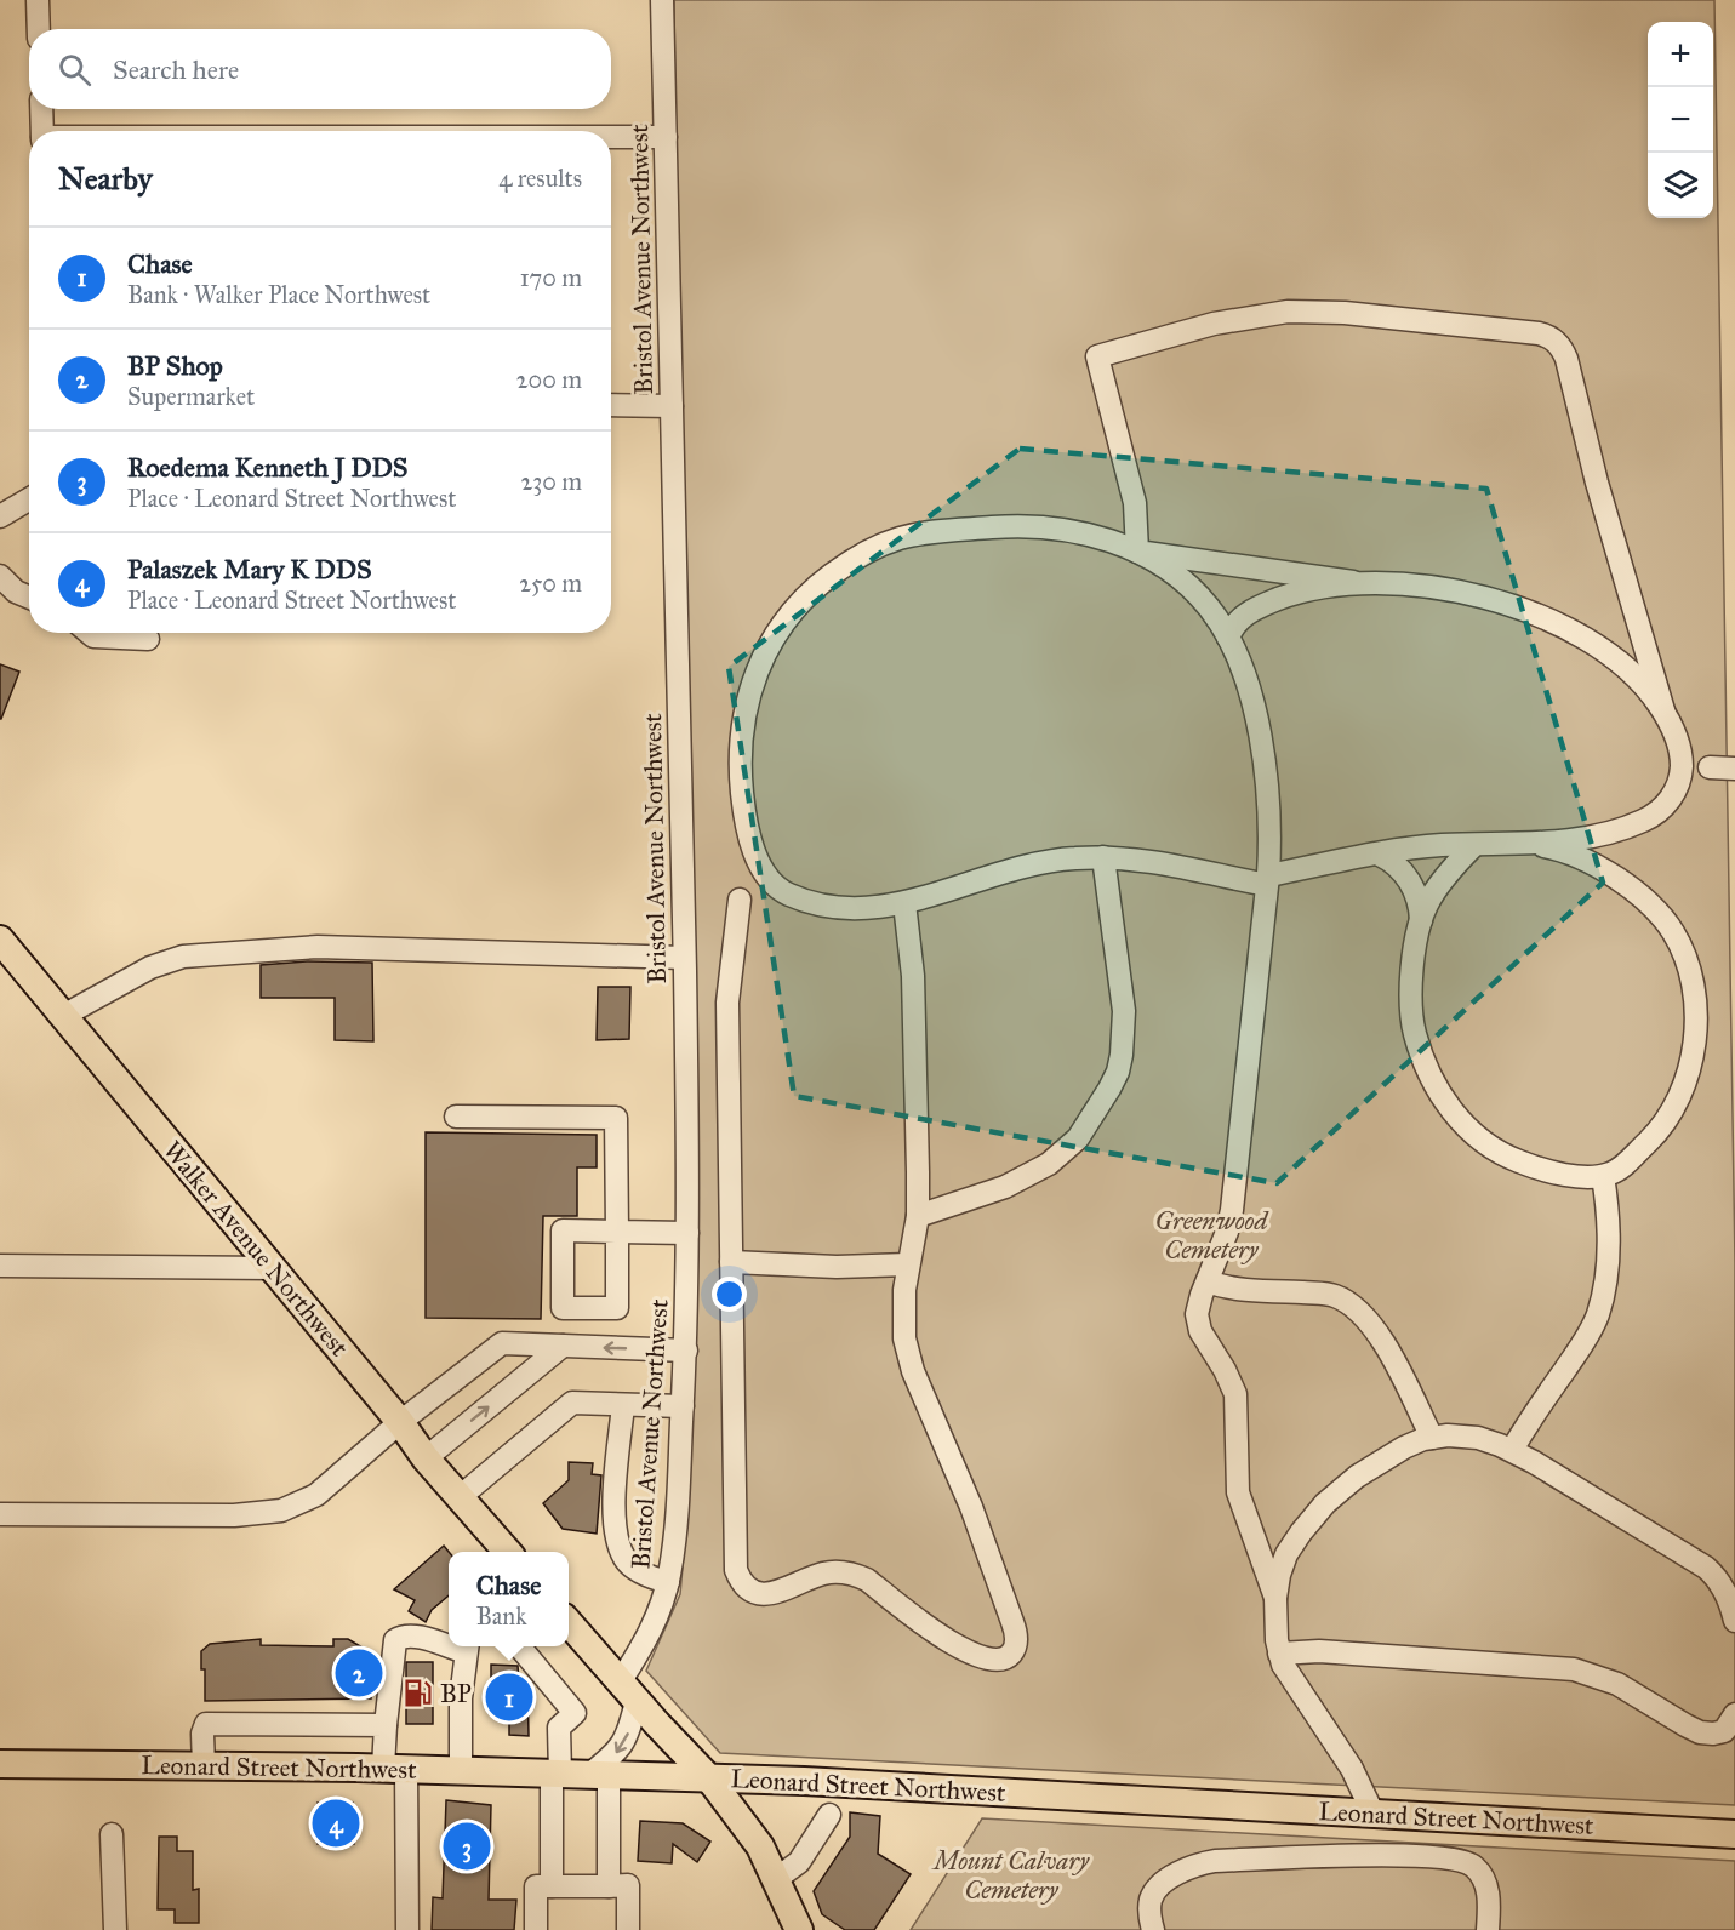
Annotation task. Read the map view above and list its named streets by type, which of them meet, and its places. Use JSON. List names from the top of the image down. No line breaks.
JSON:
{"streets":{"main road":["Walker Avenue Northwest","Leonard Street Northwest"],"street":["Bristol Avenue Northwest"]},"crossings":[["Bristol Avenue Northwest","Leonard Street Northwest"]],"parks":["Greenwood Cemetery","Mount Calvary Cemetery"],"places":{"fuel station":["BP"]},"page":{"map_buttons":["+","−"],"search":"Search here","heading":["Nearby","4 results"],"list":[{"mark":"1","name":"Chase","note":"Bank · Walker Place Northwest","value":"170 m"},{"mark":"2","name":"BP Shop","note":"Supermarket","value":"200 m"},{"mark":"3","name":"Roedema Kenneth J DDS","note":"Place · Leonard Street Northwest","value":"230 m"},{"mark":"4","name":"Palaszek Mary K DDS","note":"Place · Leonard Street Northwest","value":"250 m"}],"popup":["Chase","Bank"],"pins":["2","1","4","3"]}}
